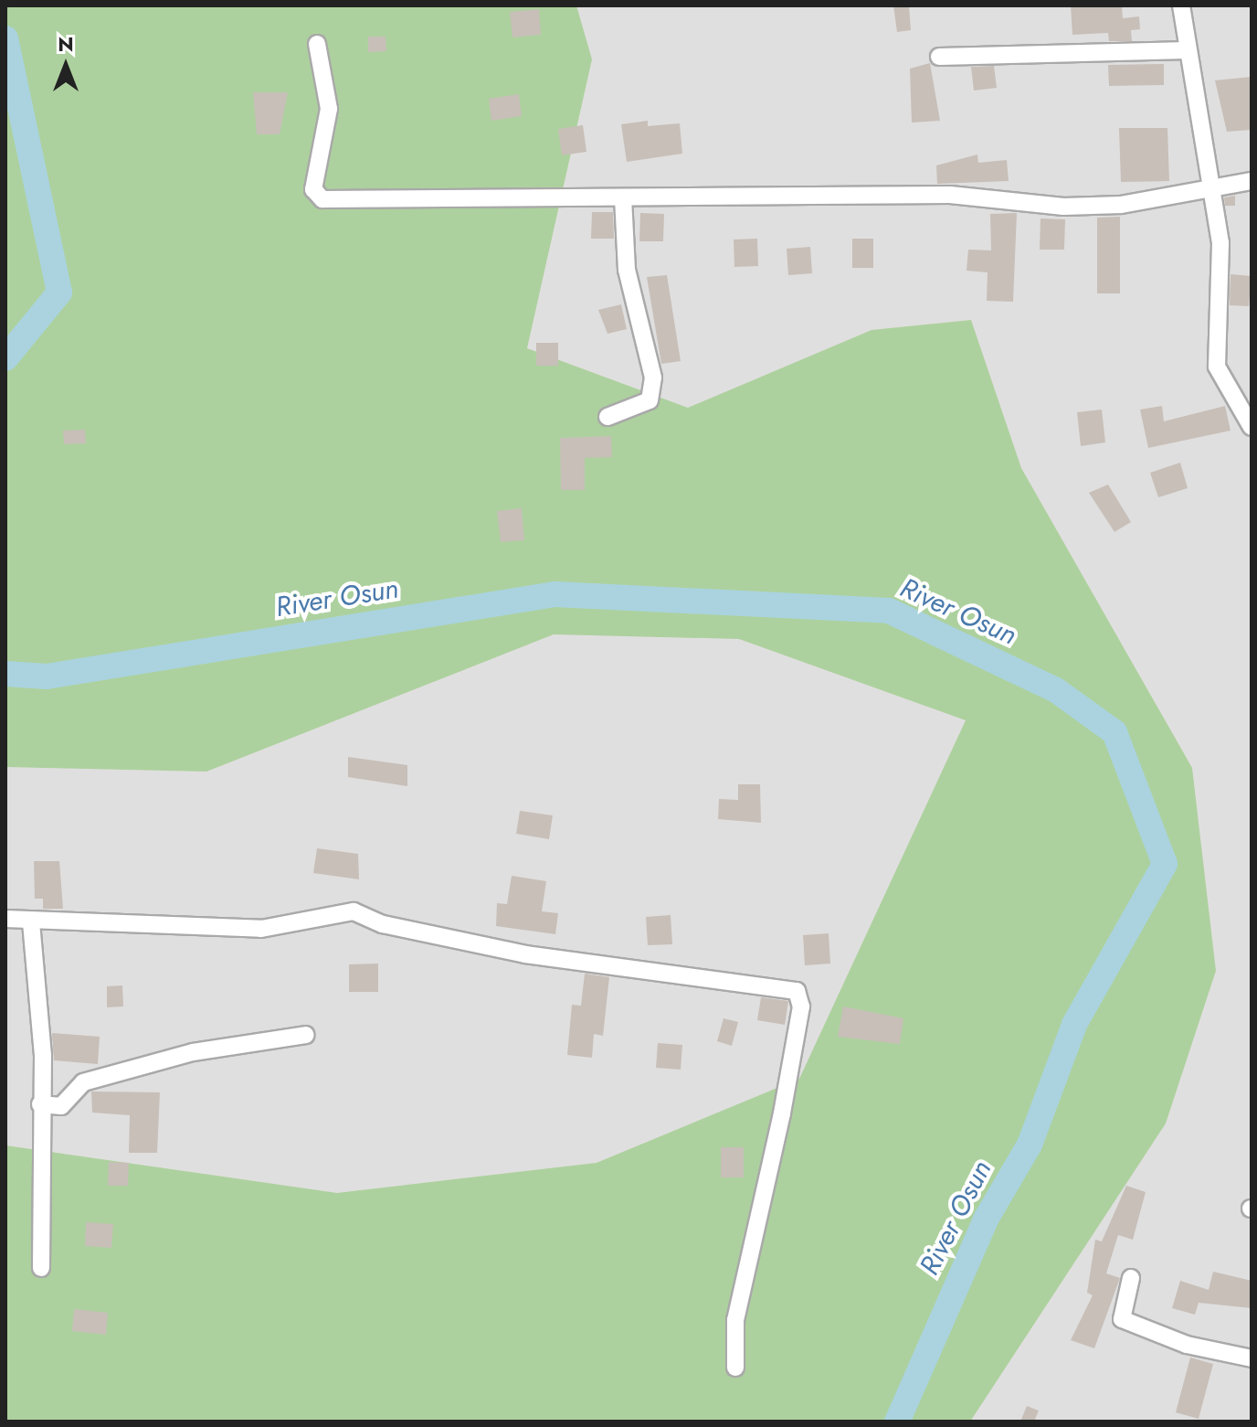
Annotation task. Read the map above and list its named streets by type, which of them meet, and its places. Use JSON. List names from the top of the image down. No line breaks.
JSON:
{"water":["River Osun"],"north":"top"}
